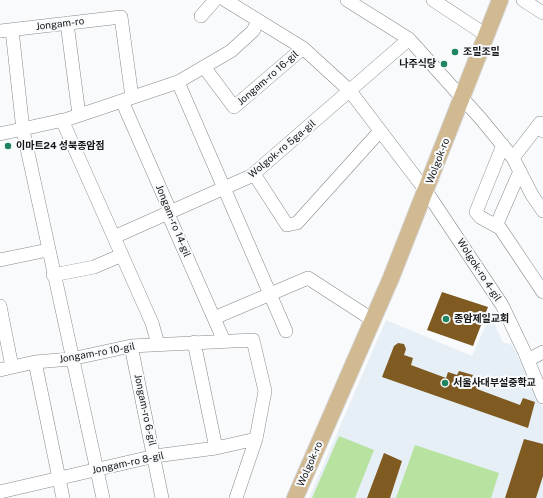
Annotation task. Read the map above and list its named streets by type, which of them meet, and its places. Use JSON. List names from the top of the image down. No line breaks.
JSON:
{"streets":{"main road":["Wolgok-ro"],"street":["Jongam-ro","Jongam-ro 16-gil","Wolgok-ro 5ga-gil","Jongam-ro 14-gil","Wolgok-ro 4-gil","Jongam-ro 10-gil","Jongam-ro 6-gil","Jongam-ro 8-gil"]},"crossings":[["Jongam-ro","Jongam-ro 14-gil"],["Jongam-ro 16-gil","Wolgok-ro 5ga-gil"],["Jongam-ro 16-gil","Wolgok-ro"],["Jongam-ro 16-gil","Wolgok-ro 4-gil"],["Wolgok-ro 5ga-gil","Jongam-ro 14-gil"],["Wolgok-ro","Wolgok-ro 4-gil"],["Jongam-ro 14-gil","Jongam-ro 10-gil"],["Jongam-ro 10-gil","Jongam-ro 6-gil"],["Jongam-ro 10-gil","Jongam-ro 8-gil"],["Jongam-ro 6-gil","Jongam-ro 8-gil"]],"places":["조밀조밀","나주식당","이마트24 성북종암점","종암제일교회","서울사대부설중학교"]}
